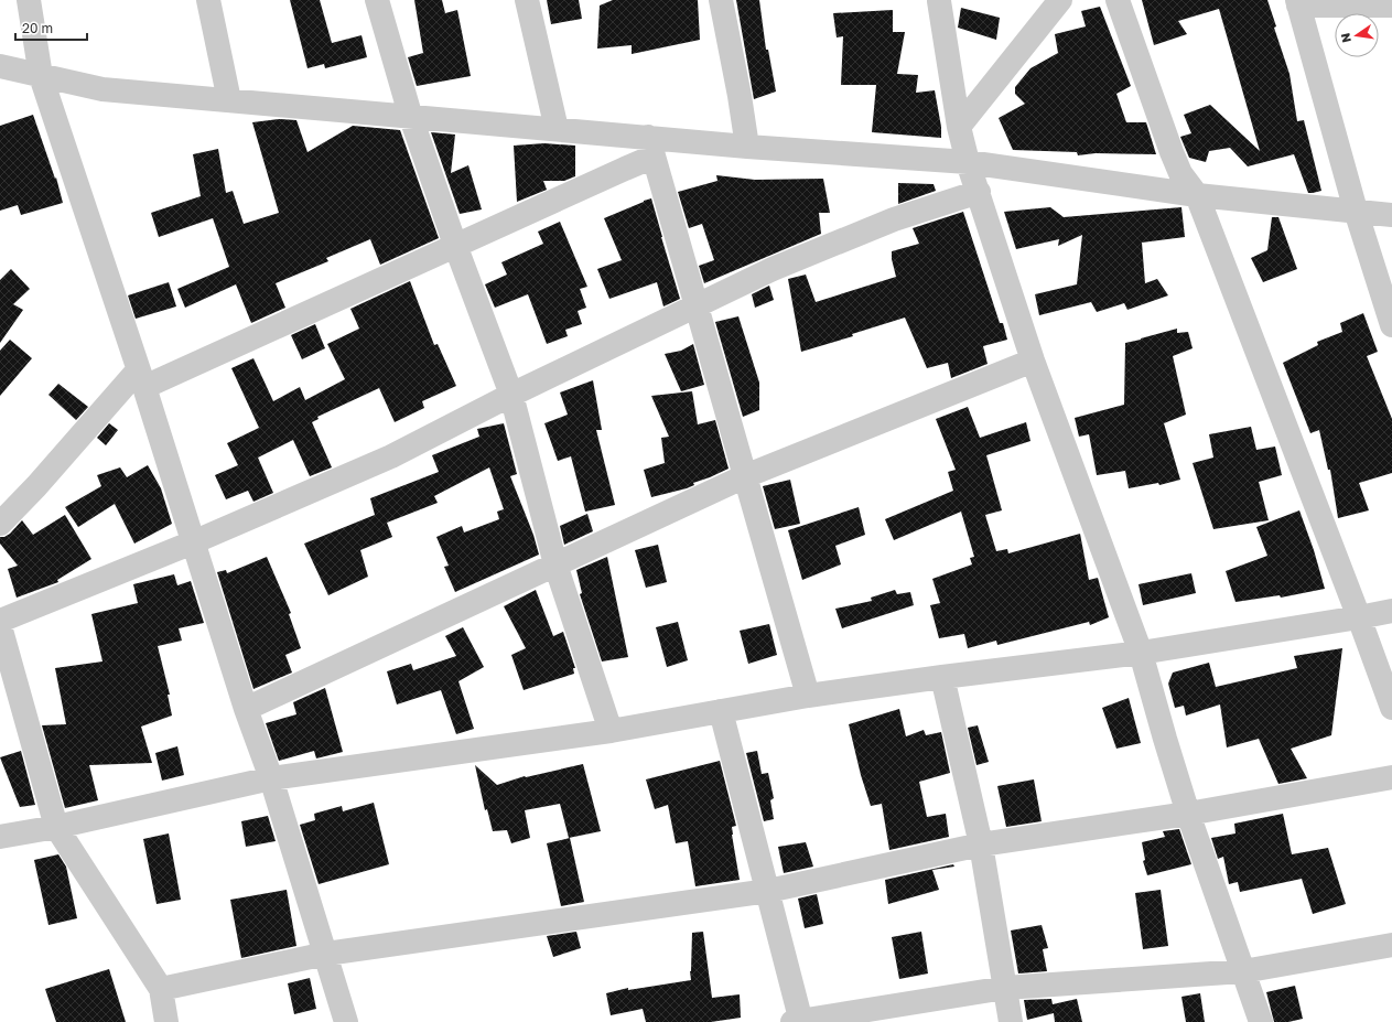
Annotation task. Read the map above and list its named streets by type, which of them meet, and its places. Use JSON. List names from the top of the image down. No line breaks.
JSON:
{"scale_bar":"20 m","north":"left"}
